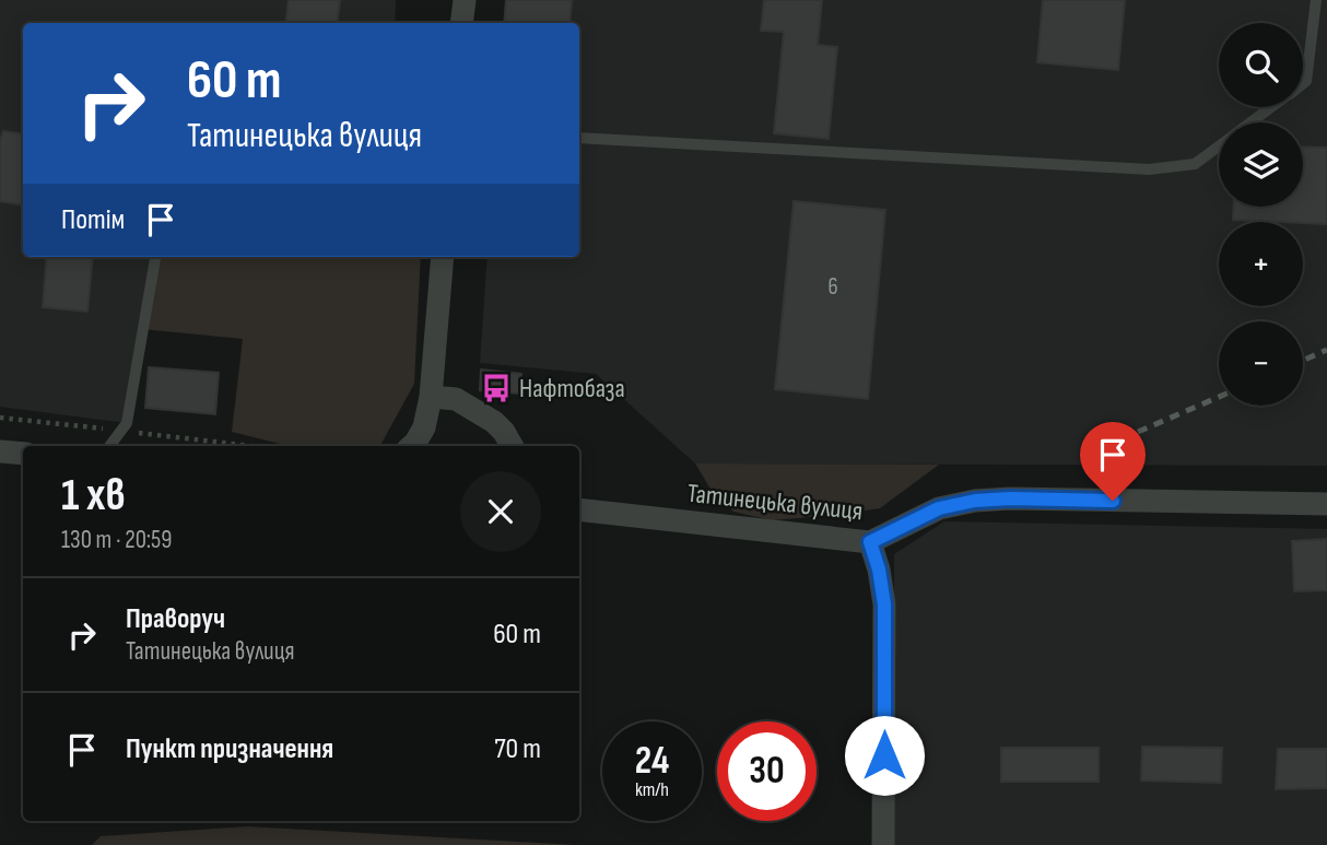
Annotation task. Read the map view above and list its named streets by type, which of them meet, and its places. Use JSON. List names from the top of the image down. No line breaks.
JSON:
{"streets":{"street":["Татинецька вулиця"]},"places":{"bus stop":["Нафтобаза"]},"house_numbers":["6"],"page":{"map_buttons":["+","−"],"turn":["60 m","Татинецька вулиця"],"then":"Потім","heading":["1 хв","130 m · 20:59"],"list":[{"name":"Праворуч","note":"Татинецька вулиця","value":"60 m"},{"name":"Пункт призначення","value":"70 m"}],"speed":"24 km/h","limit":"30"}}
